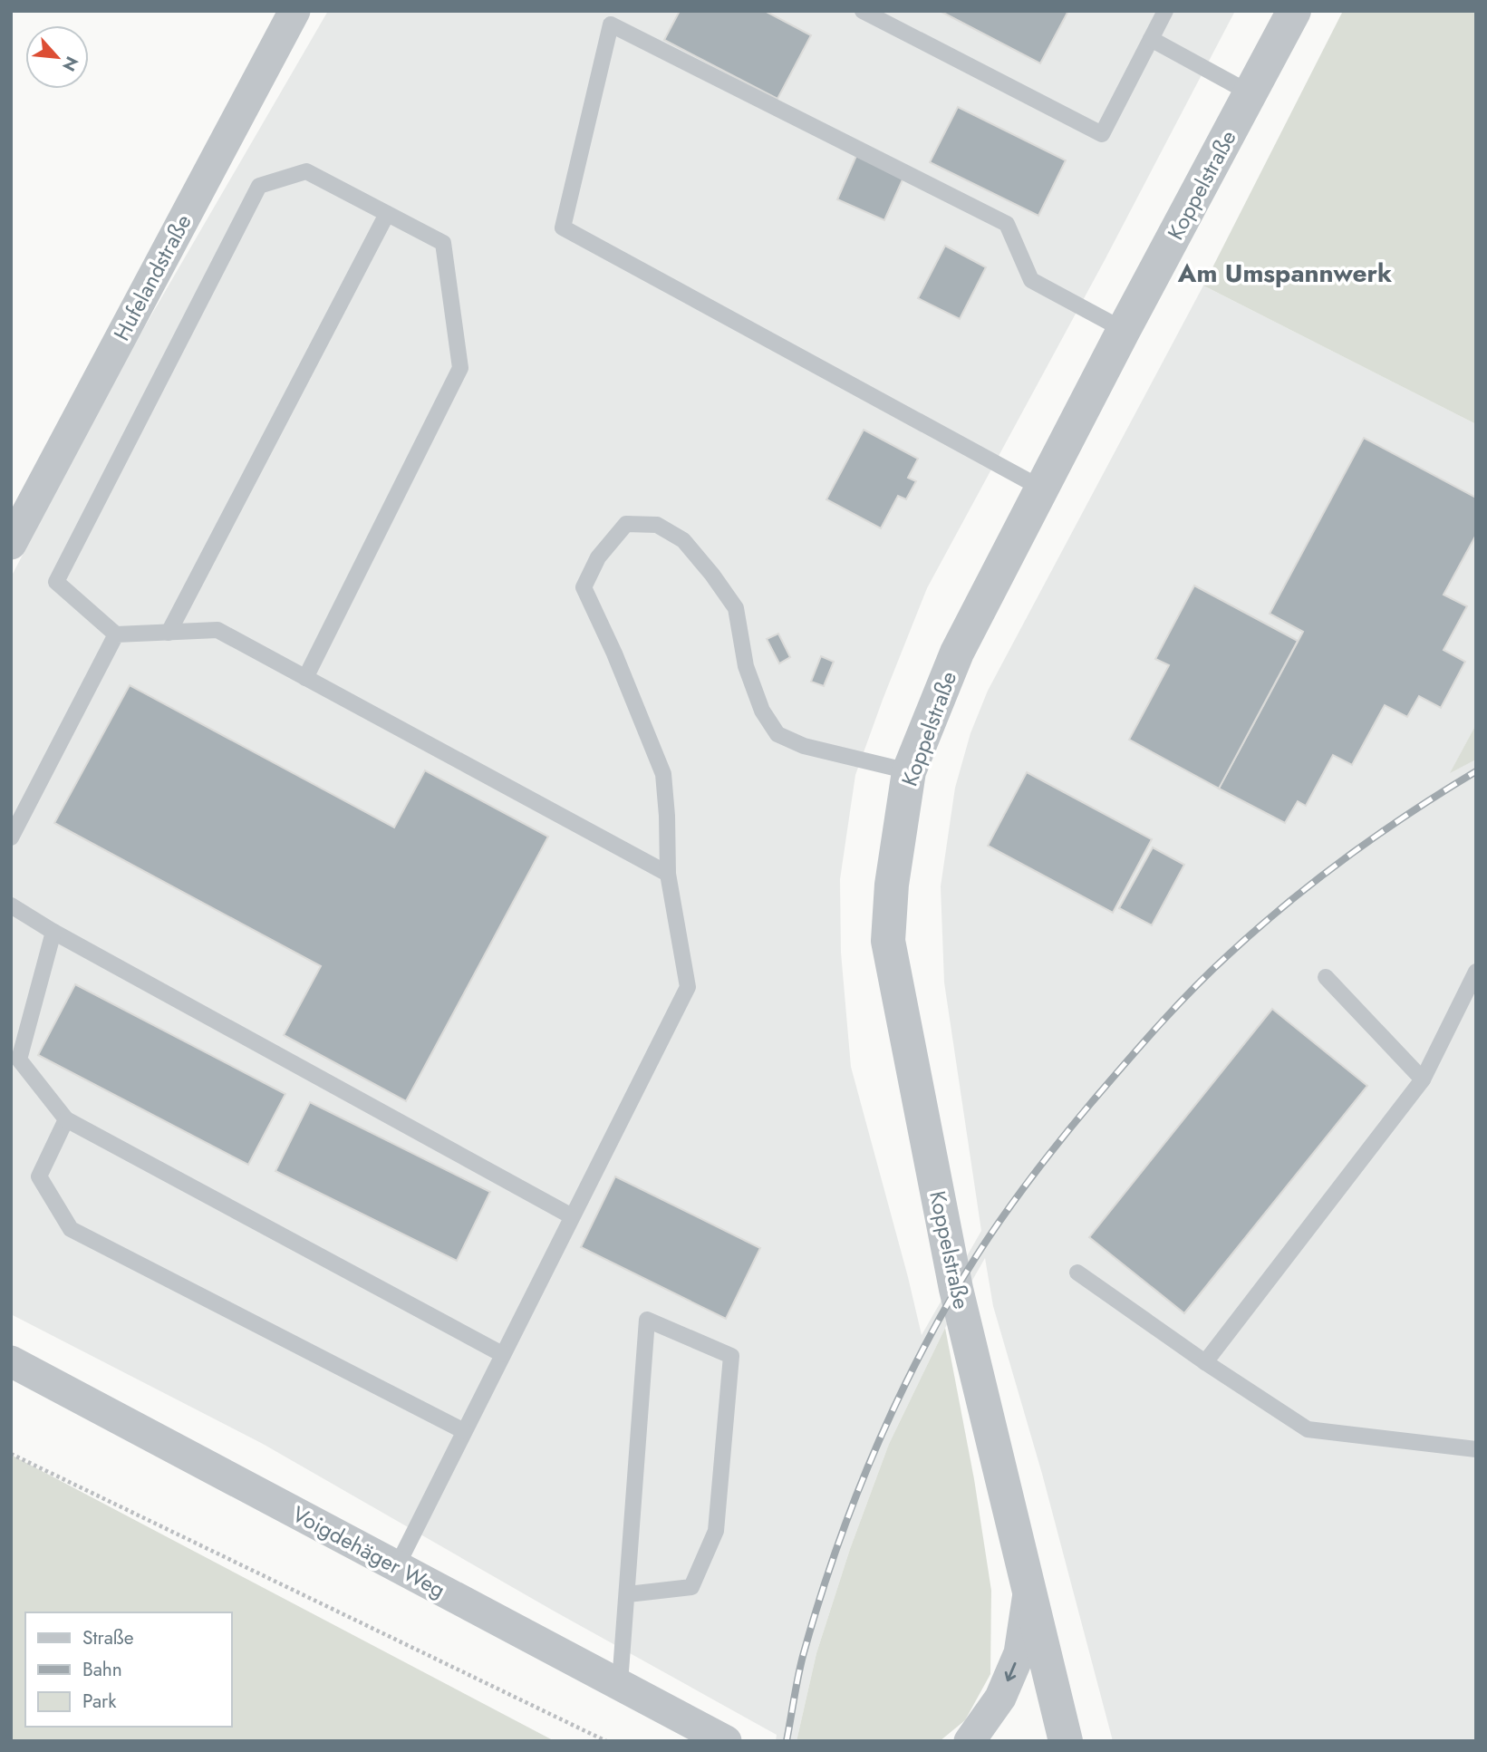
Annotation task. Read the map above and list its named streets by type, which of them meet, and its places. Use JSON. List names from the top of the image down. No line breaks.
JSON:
{"streets":{"street":["Koppelstraße","Hufelandstraße","Voigdehäger Weg"]},"districts":["Am Umspannwerk"],"legend":["Straße","Bahn","Park"],"north":"bottom right"}
